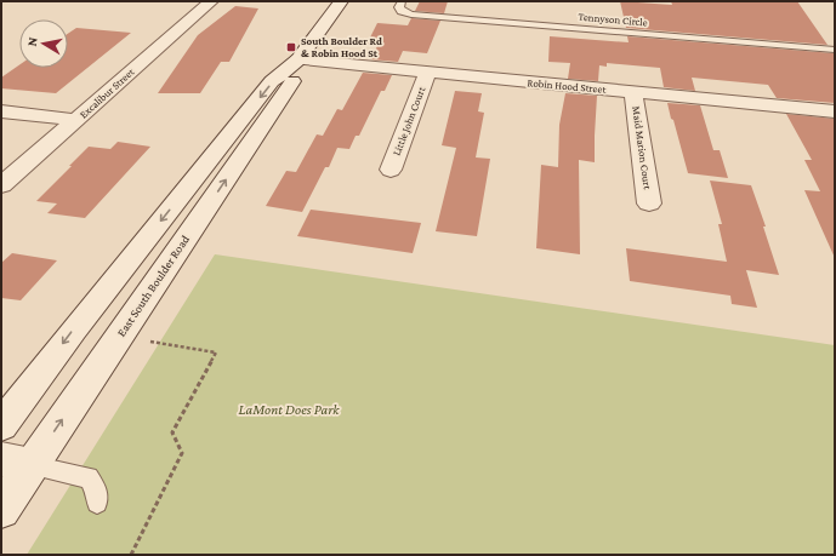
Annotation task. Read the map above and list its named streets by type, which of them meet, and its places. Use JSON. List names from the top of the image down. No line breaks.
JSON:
{"streets":{"street":["Robin Hood Street","Excalibur Street","Little John Court","Maid Marion Court","East South Boulder Road"],"lane":["Tennyson Circle"]},"crossings":[["Robin Hood Street","Little John Court"],["Robin Hood Street","Maid Marion Court"],["Robin Hood Street","East South Boulder Road"]],"parks":["LaMont Does Park"],"places":{"transit":["South Boulder Rd & Robin Hood St"]},"north":"left"}
